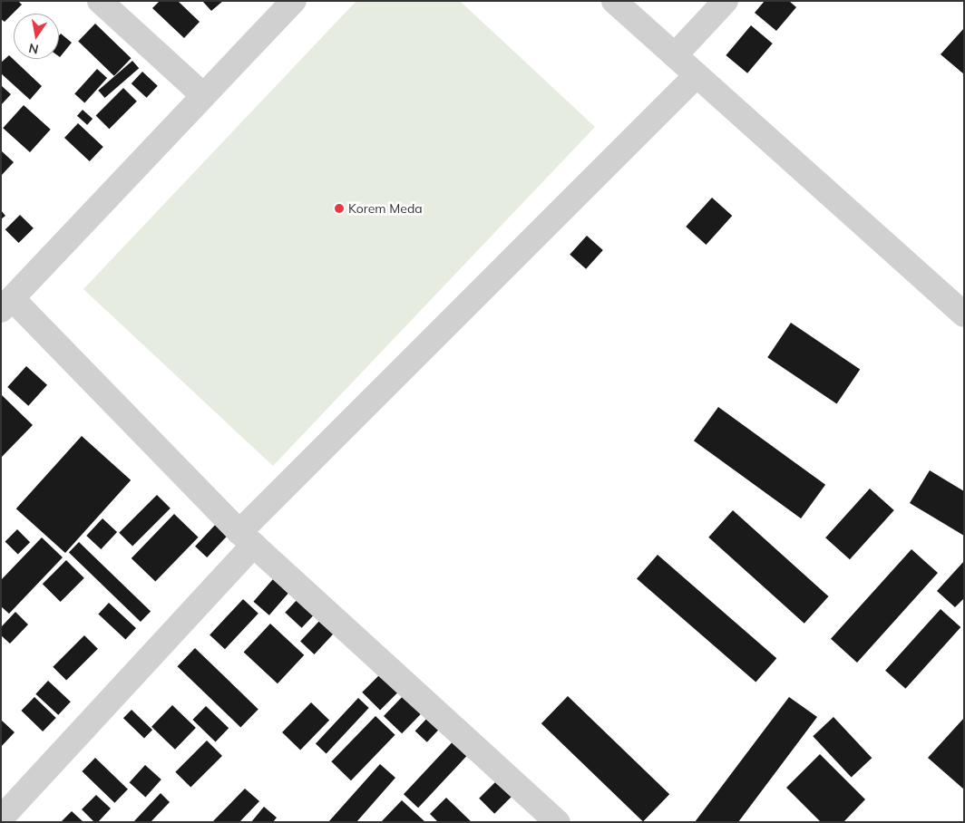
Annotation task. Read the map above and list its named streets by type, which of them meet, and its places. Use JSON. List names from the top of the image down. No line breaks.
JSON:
{"places":["Korem Meda"],"north":"bottom"}
